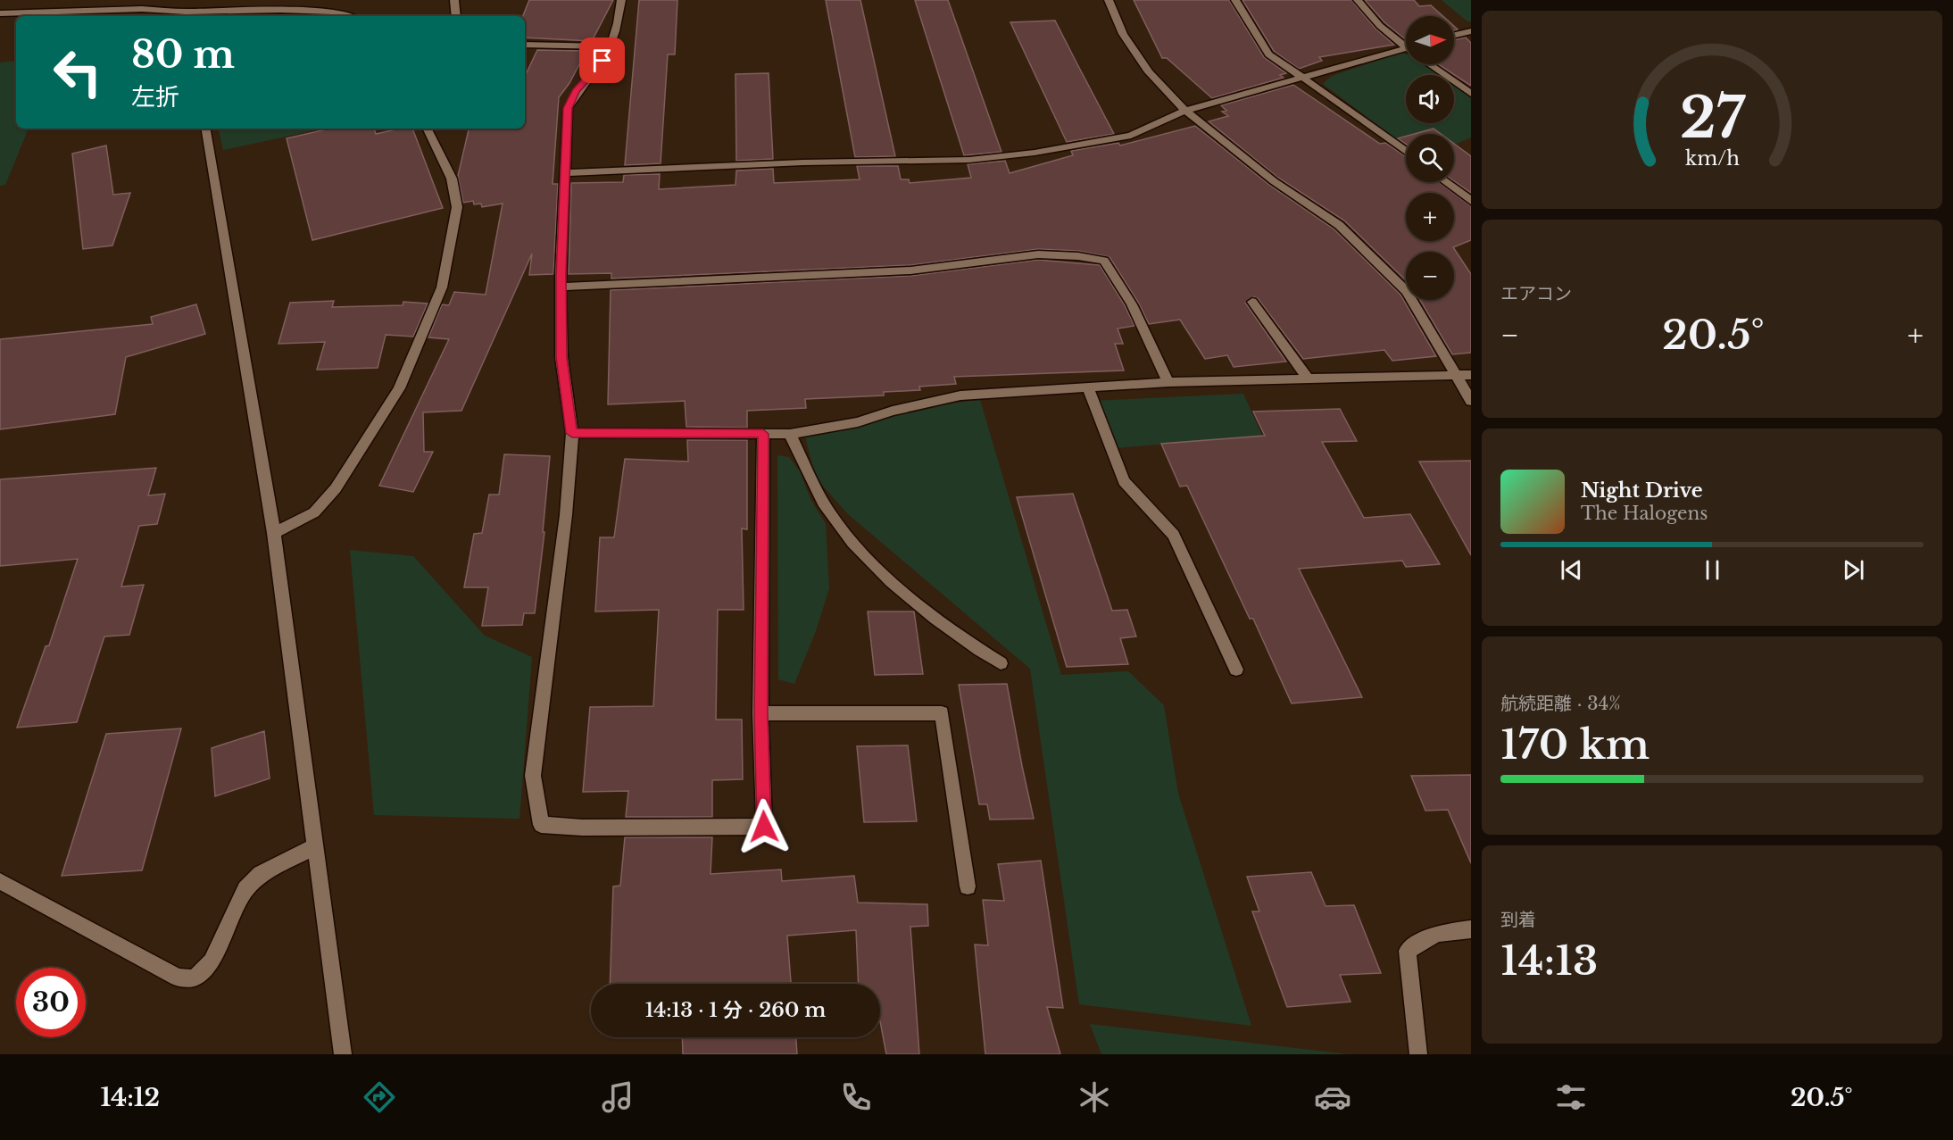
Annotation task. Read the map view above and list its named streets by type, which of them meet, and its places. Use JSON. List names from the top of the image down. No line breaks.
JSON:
{"north":"right","page":{"map_buttons":["+","−"],"turn":["80 m","左折"],"tile":["エアコン",["航続距離 · 34%","170 km"],["到着","14:13"]],"heat":["−","20.5°","+"],"song":["Night Drive","The Halogens"],"limit":"30","trip":"14:13 · 1 分 · 260 m","tabs":["14:12","20.5°"],"gauge":["27","km/h"]}}
